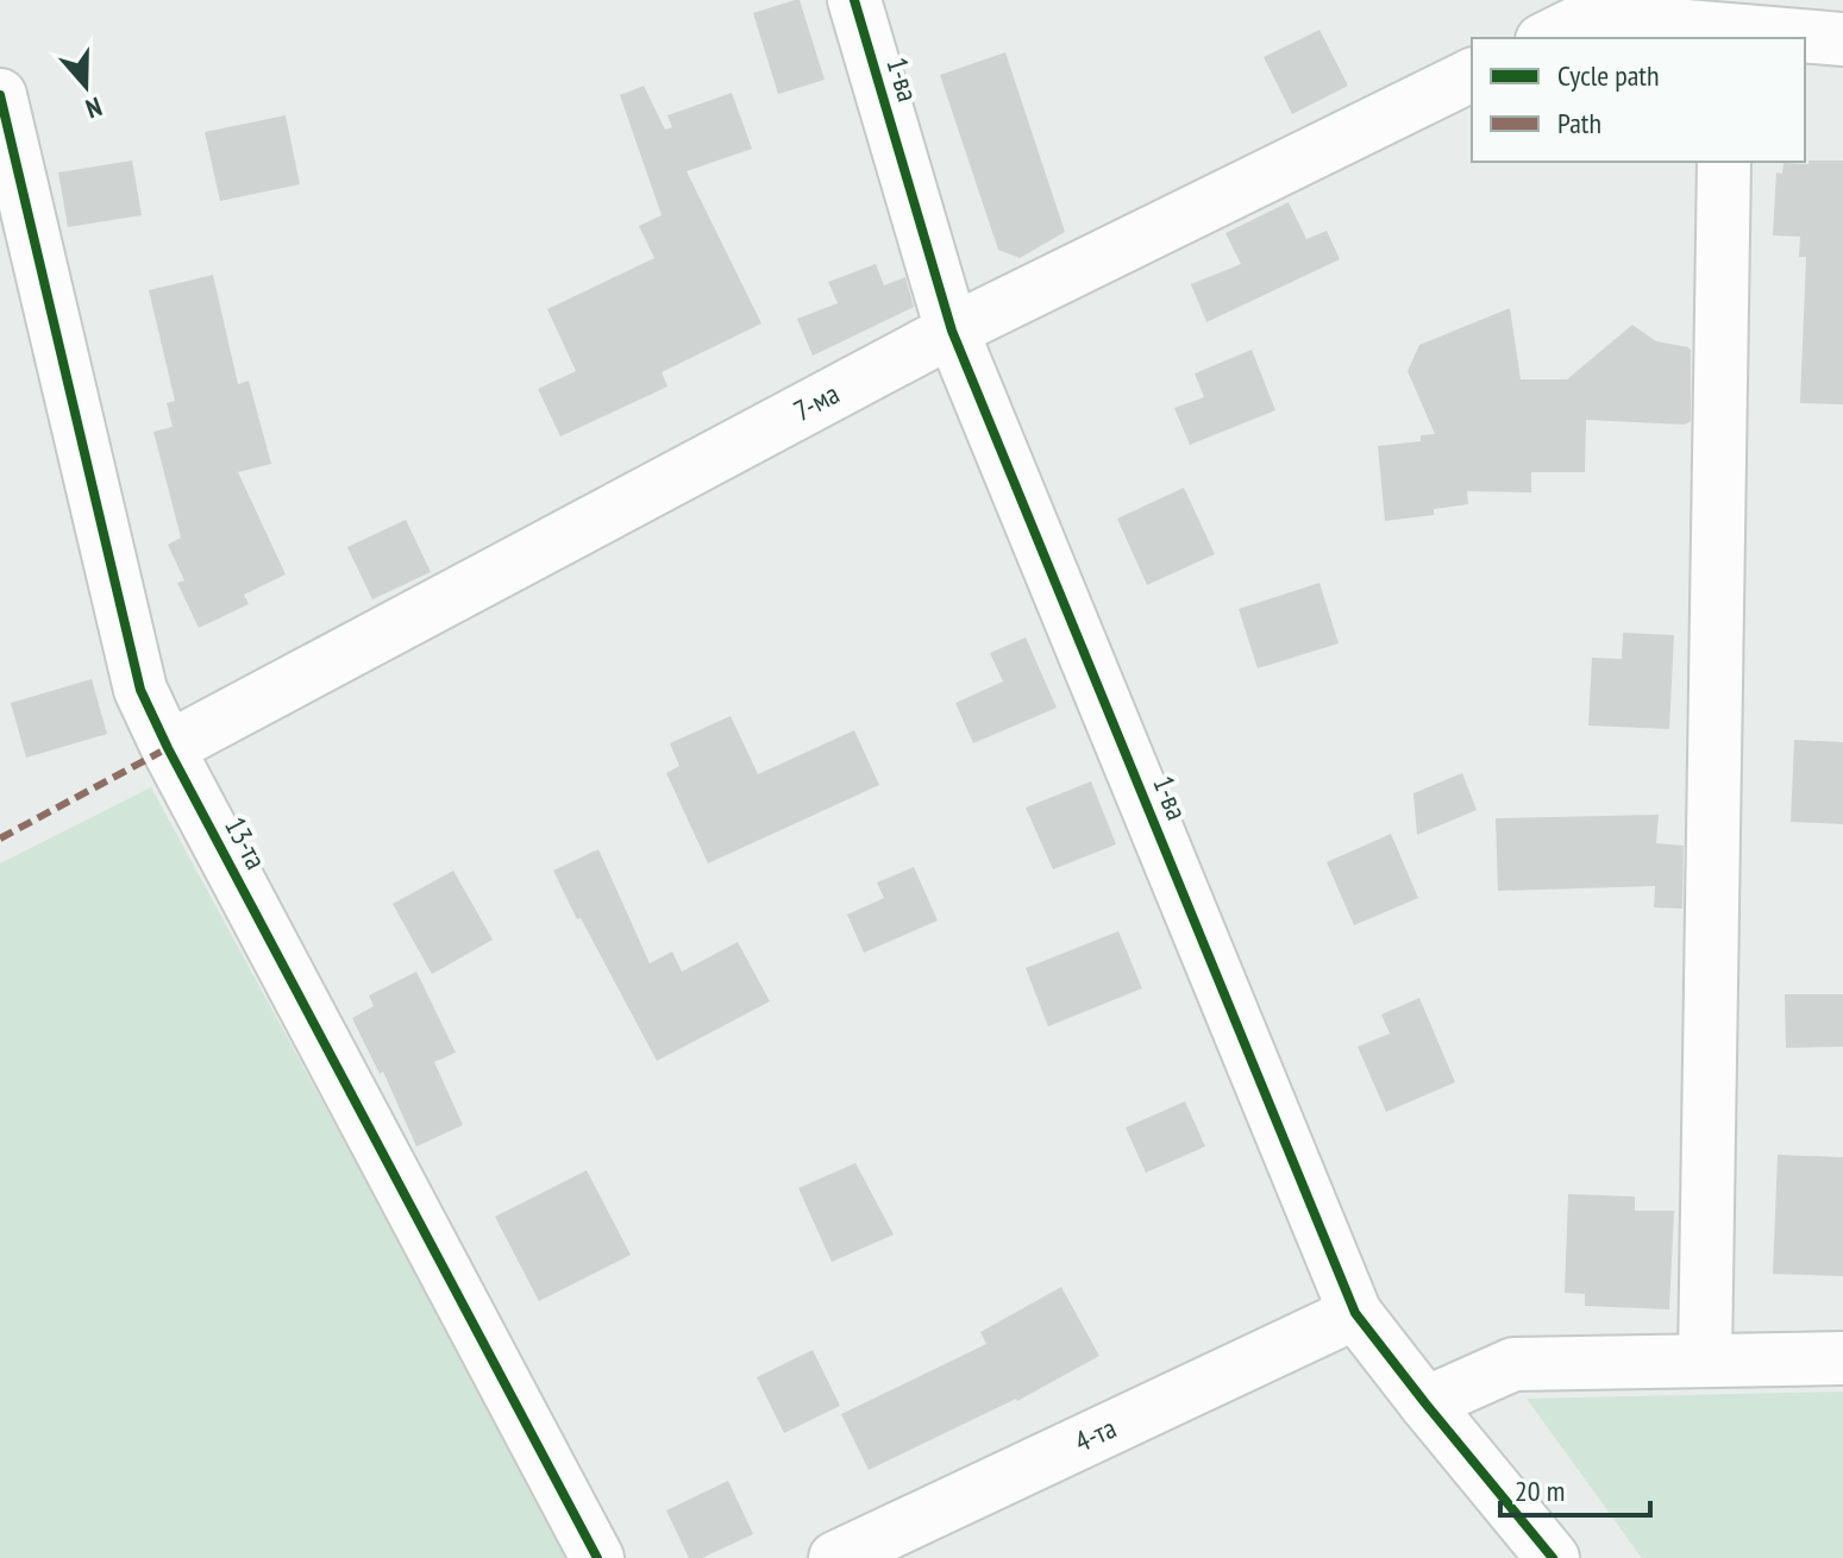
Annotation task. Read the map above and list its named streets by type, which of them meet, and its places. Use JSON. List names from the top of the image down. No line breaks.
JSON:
{"streets":{"street":["1-ва","7-ма","13-та","4-та"]},"crossings":[["1-ва","7-ма"],["1-ва","4-та"],["7-ма","13-та"]],"legend":["Cycle path","Path"],"scale_bar":"20 m","north":"bottom"}
